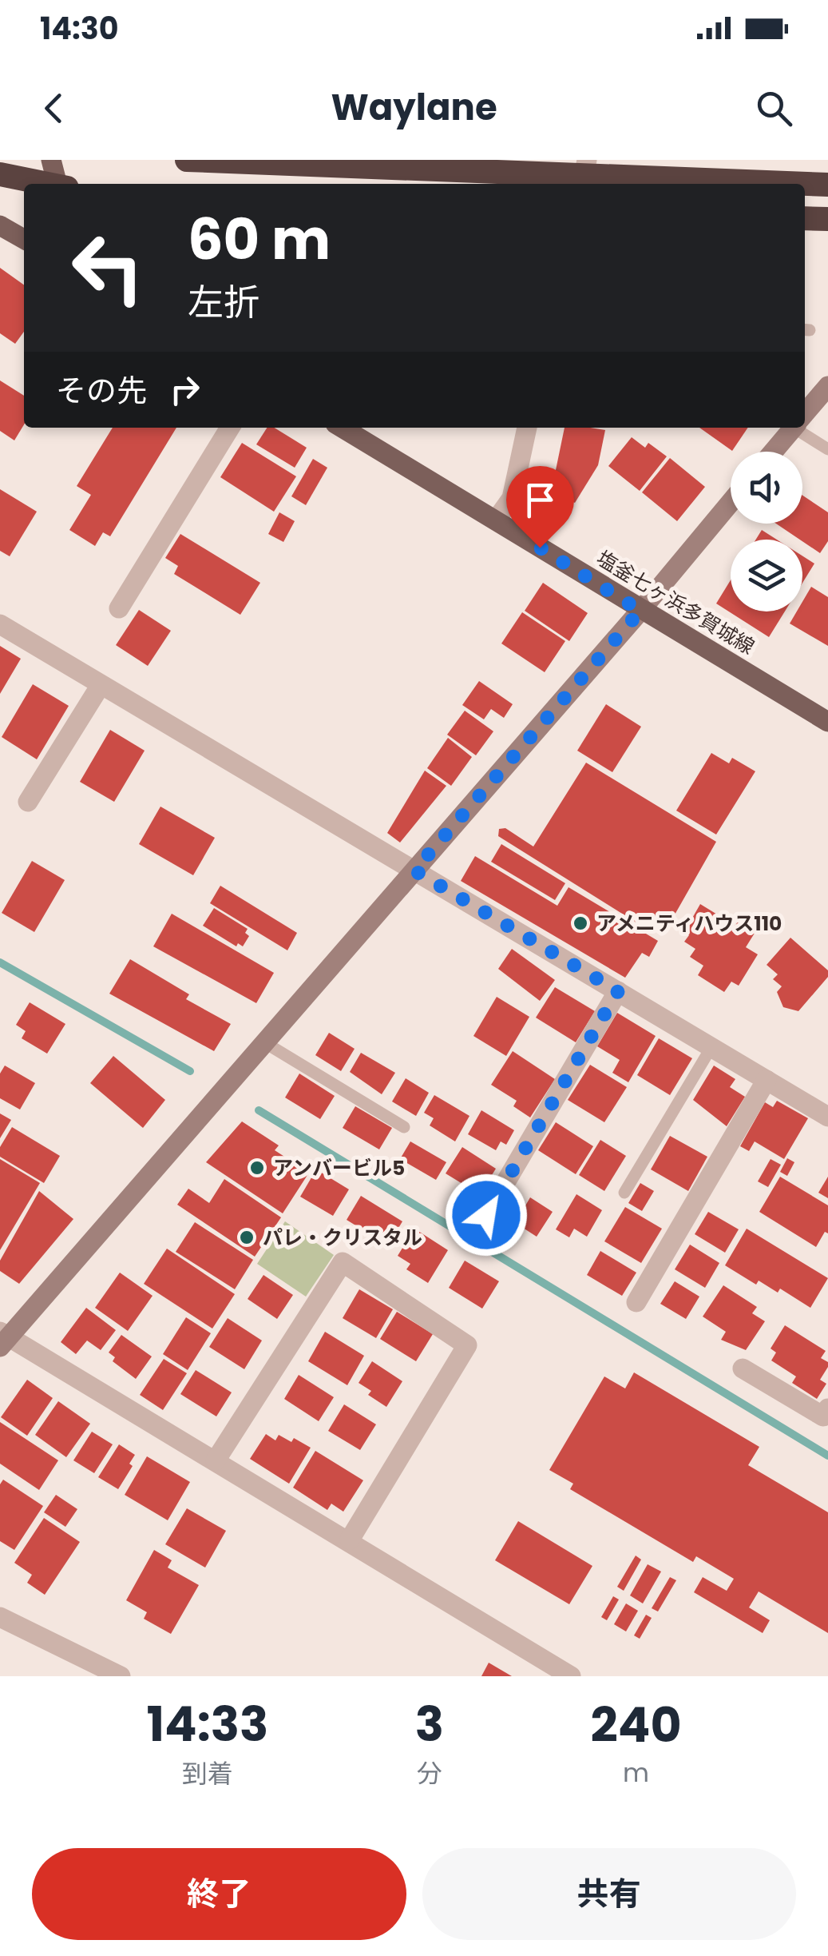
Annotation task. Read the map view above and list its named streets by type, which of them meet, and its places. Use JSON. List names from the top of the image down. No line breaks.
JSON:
{"streets":{"main road":["塩釜七ヶ浜多賀城線"]},"places":["アメニティハウス110","アンバービル5","パレ・クリスタル"],"page":{"status":"14:30","header":"Waylane","turn":["60 m","左折"],"then":"その先","eta":["14:33","到着","3","分","240","m"],"buttons":["終了","共有"]}}
